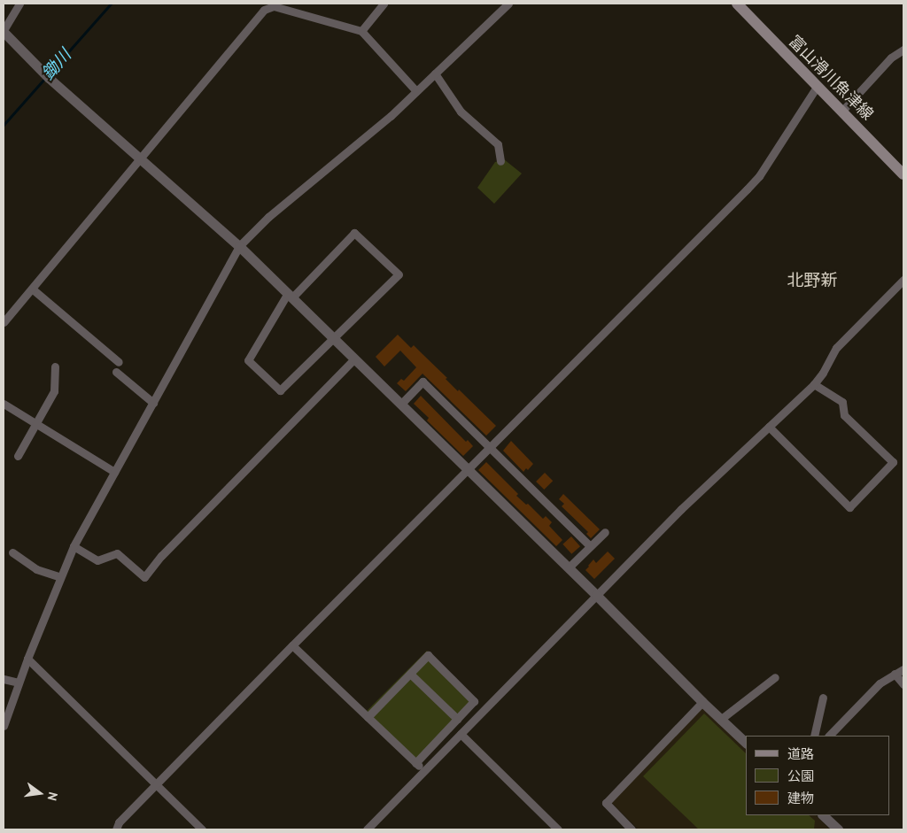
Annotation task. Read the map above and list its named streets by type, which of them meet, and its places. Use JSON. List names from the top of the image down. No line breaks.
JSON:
{"streets":{"main road":["富山滑川魚津線"]},"districts":["北野新"],"water":["鋤川"],"legend":["道路","公園","建物"],"north":"right"}
